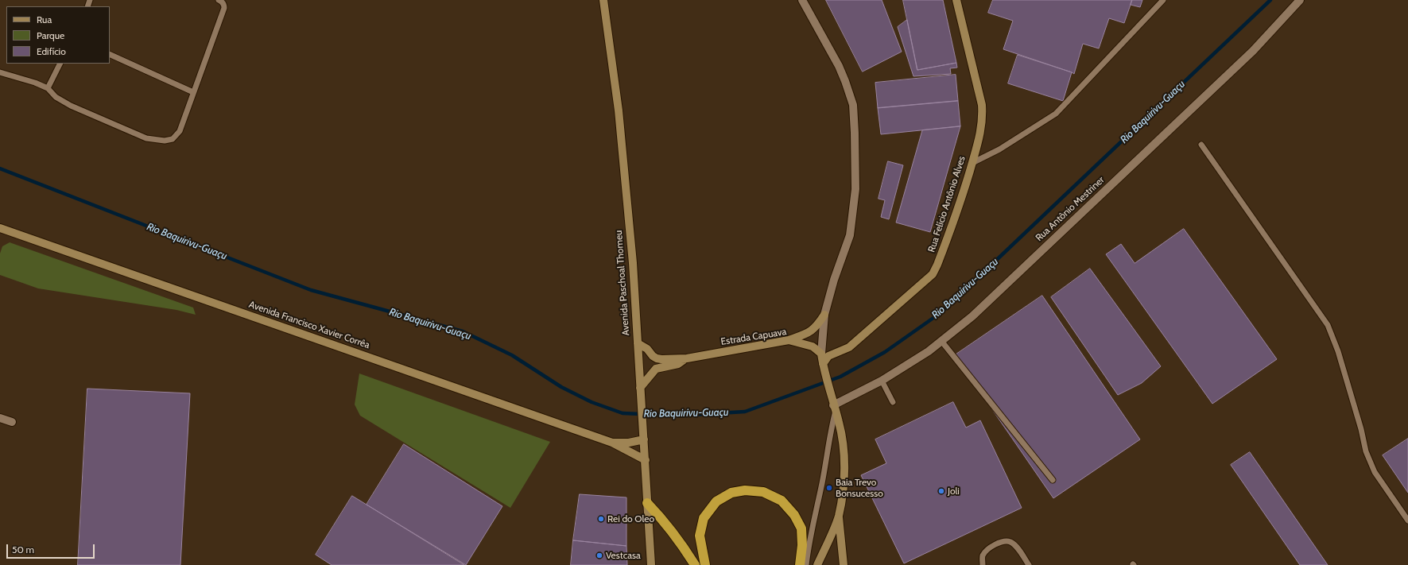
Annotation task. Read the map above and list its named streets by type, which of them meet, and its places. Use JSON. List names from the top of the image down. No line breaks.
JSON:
{"streets":{"main road":["Rua Felício Antônio Alves","Avenida Paschoal Thomeu","Avenida Francisco Xavier Corrêa","Estrada Capuava"],"street":["Rua Antônio Mestriner"]},"crossings":[["Avenida Paschoal Thomeu","Avenida Francisco Xavier Corrêa"],["Avenida Paschoal Thomeu","Estrada Capuava"]],"water":["Rio Baquirivu-Guaçu"],"places":["Baia Trevo Bonsucesso","Joli","Rei do Oleo","Vestcasa"],"legend":["Rua","Parque","Edifício"],"scale_bar":"50 m"}
